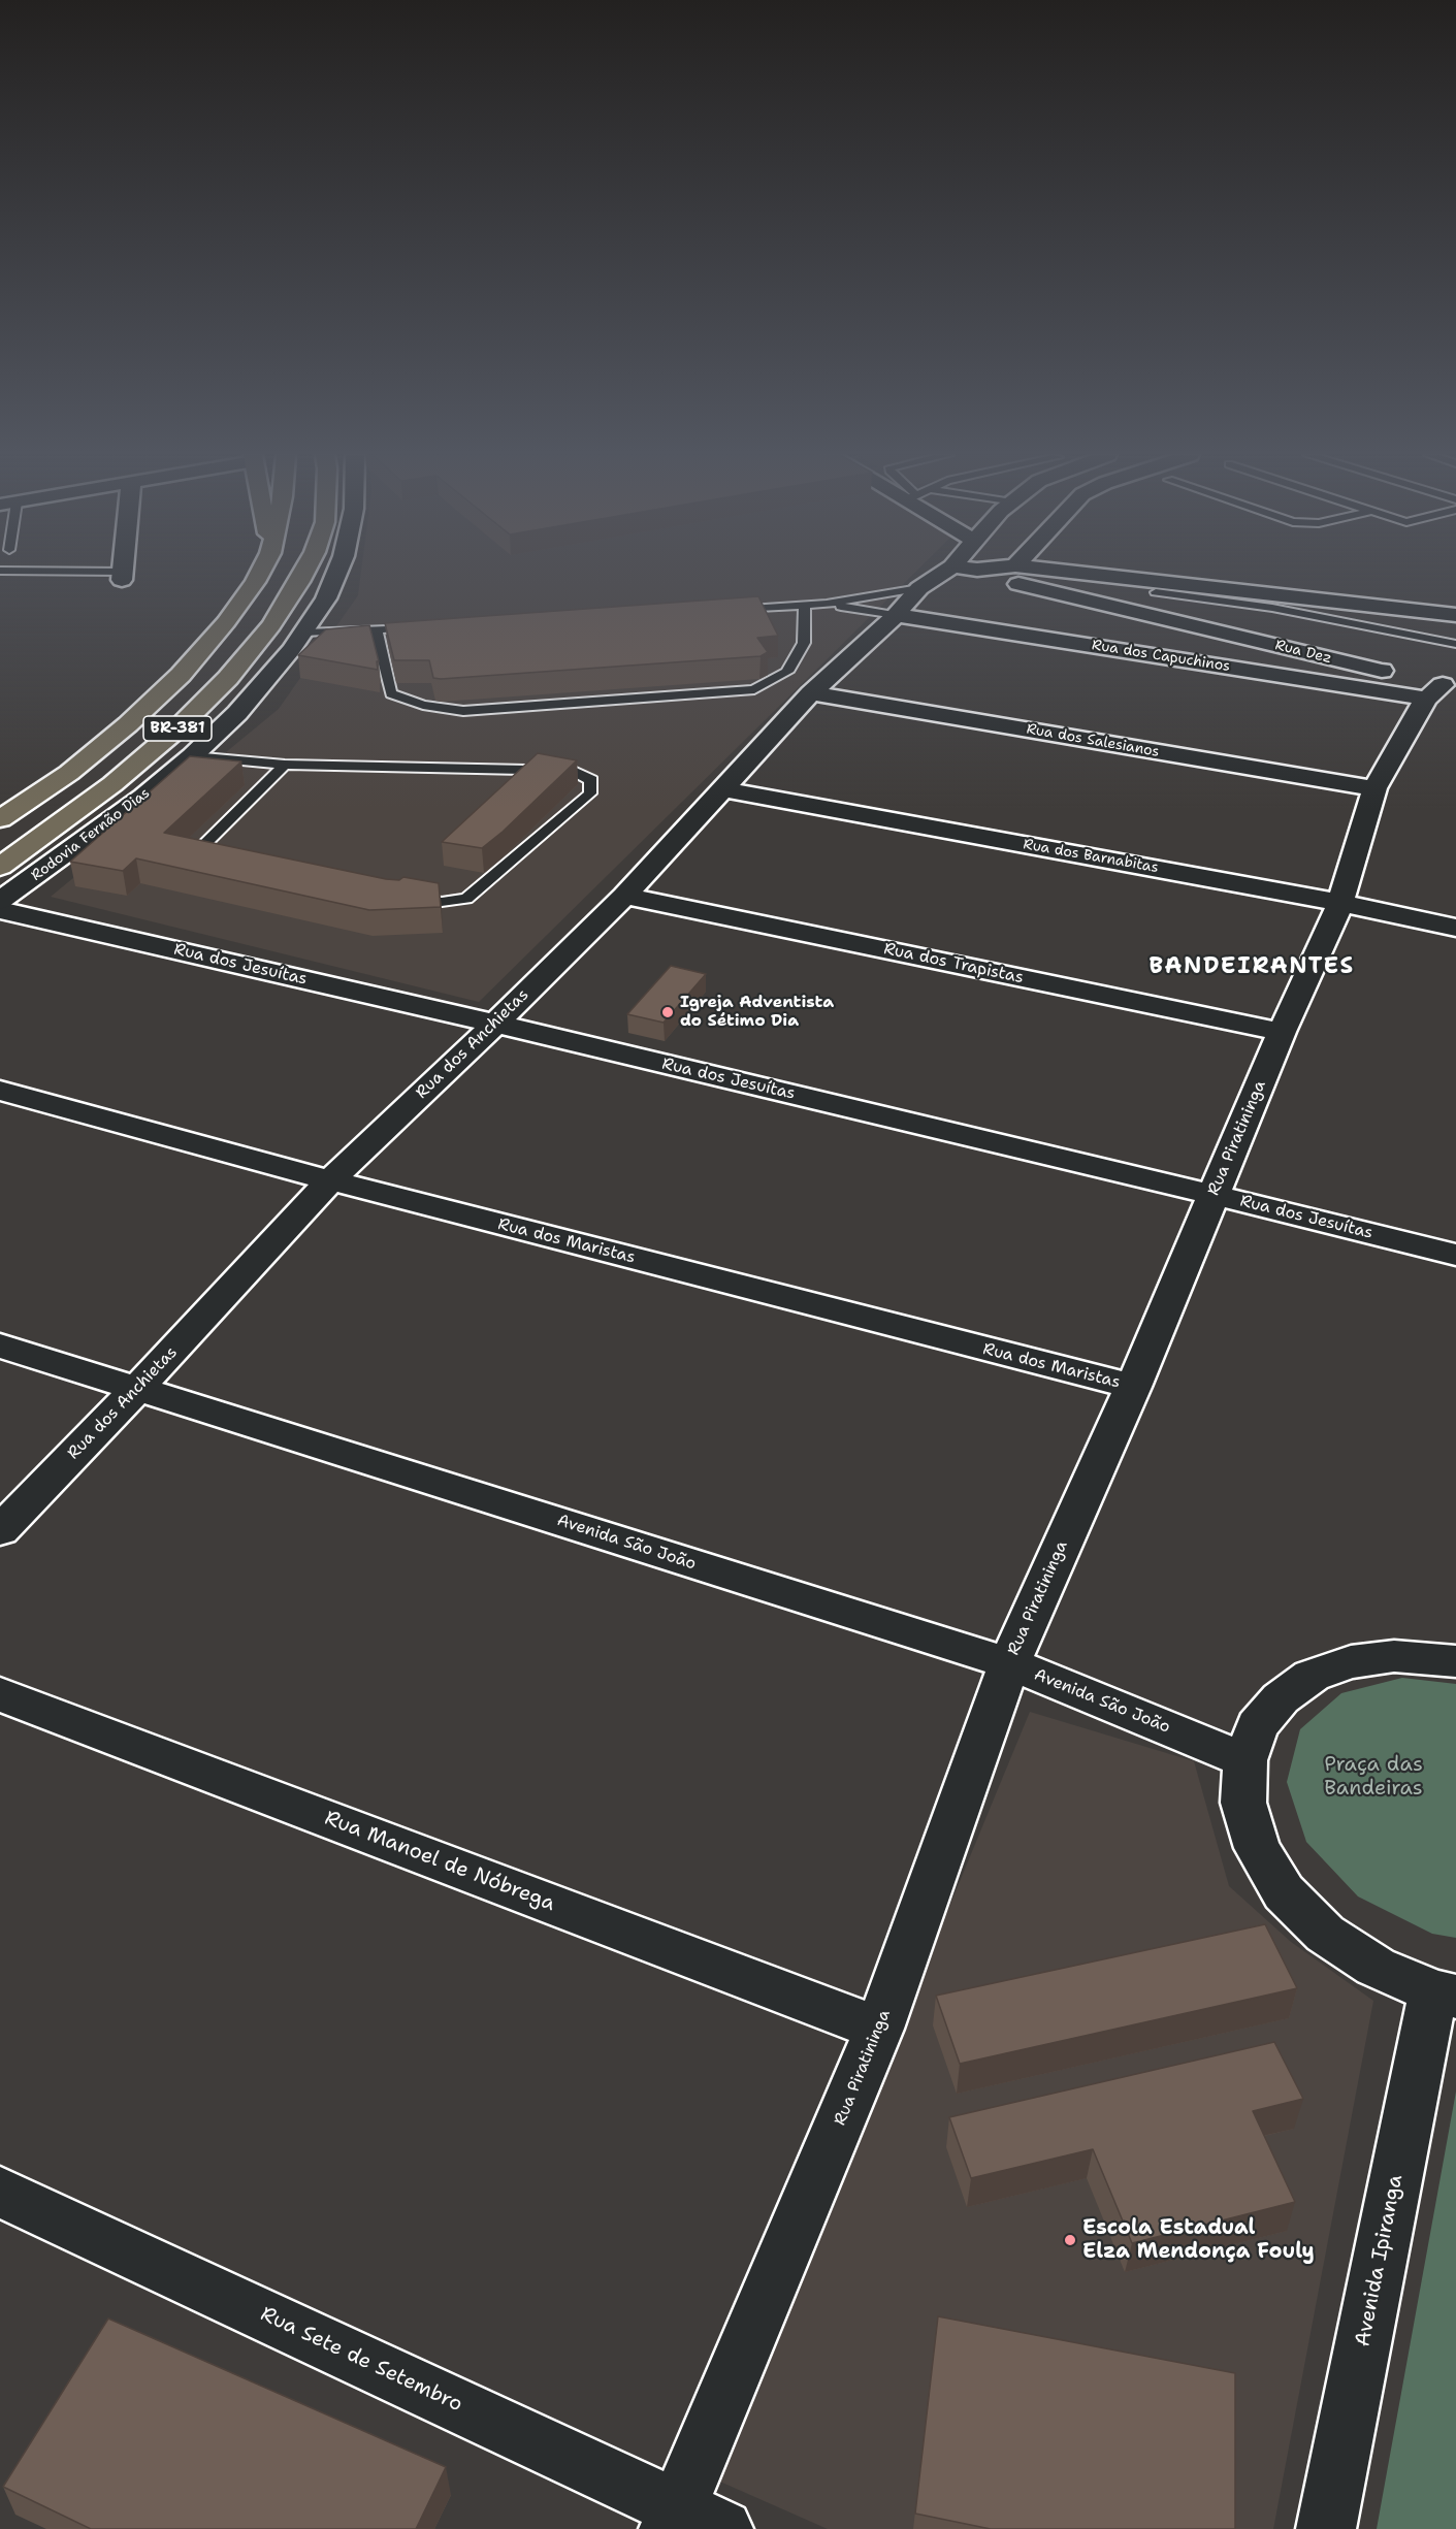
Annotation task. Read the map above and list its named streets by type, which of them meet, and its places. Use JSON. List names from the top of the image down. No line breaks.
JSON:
{"streets":{"highway":["BR-381","Rodovia Fernão Dias"],"street":["Rua Dez","Rua dos Capuchinos","Rua dos Salesianos","Rua dos Barnabitas","Rua dos Trapistas","Rua dos Jesuítas","Rua dos Anchietas","Rua Piratininga","Rua dos Maristas","Avenida São João","Rua Manoel de Nóbrega","Avenida Ipiranga","Rua Sete de Setembro"]},"crossings":[["Rua Dez","Rua dos Capuchinos"],["Rua Dez","Rua Piratininga"],["Rua dos Capuchinos","Rua dos Anchietas"],["Rua dos Capuchinos","Rua Piratininga"],["Rua dos Salesianos","Rua dos Anchietas"],["Rua dos Salesianos","Rua Piratininga"],["Rua dos Barnabitas","Rua dos Anchietas"],["Rua dos Barnabitas","Rua Piratininga"],["Rua dos Trapistas","Rua dos Anchietas"],["Rua dos Trapistas","Rua Piratininga"],["Rua dos Jesuítas","Rua dos Anchietas"],["Rua dos Jesuítas","Rua Piratininga"],["Rua dos Anchietas","Rua dos Maristas"],["Rua dos Anchietas","Avenida São João"],["Rua Piratininga","Rua dos Maristas"],["Rua Piratininga","Avenida São João"],["Rua Piratininga","Rua Manoel de Nóbrega"],["Rua Piratininga","Rua Sete de Setembro"]],"districts":["BANDEIRANTES"],"parks":["Praça das Bandeiras"],"places":["Igreja Adventista do Sétimo Dia","Escola Estadual Elza Mendonça Fouly"]}
